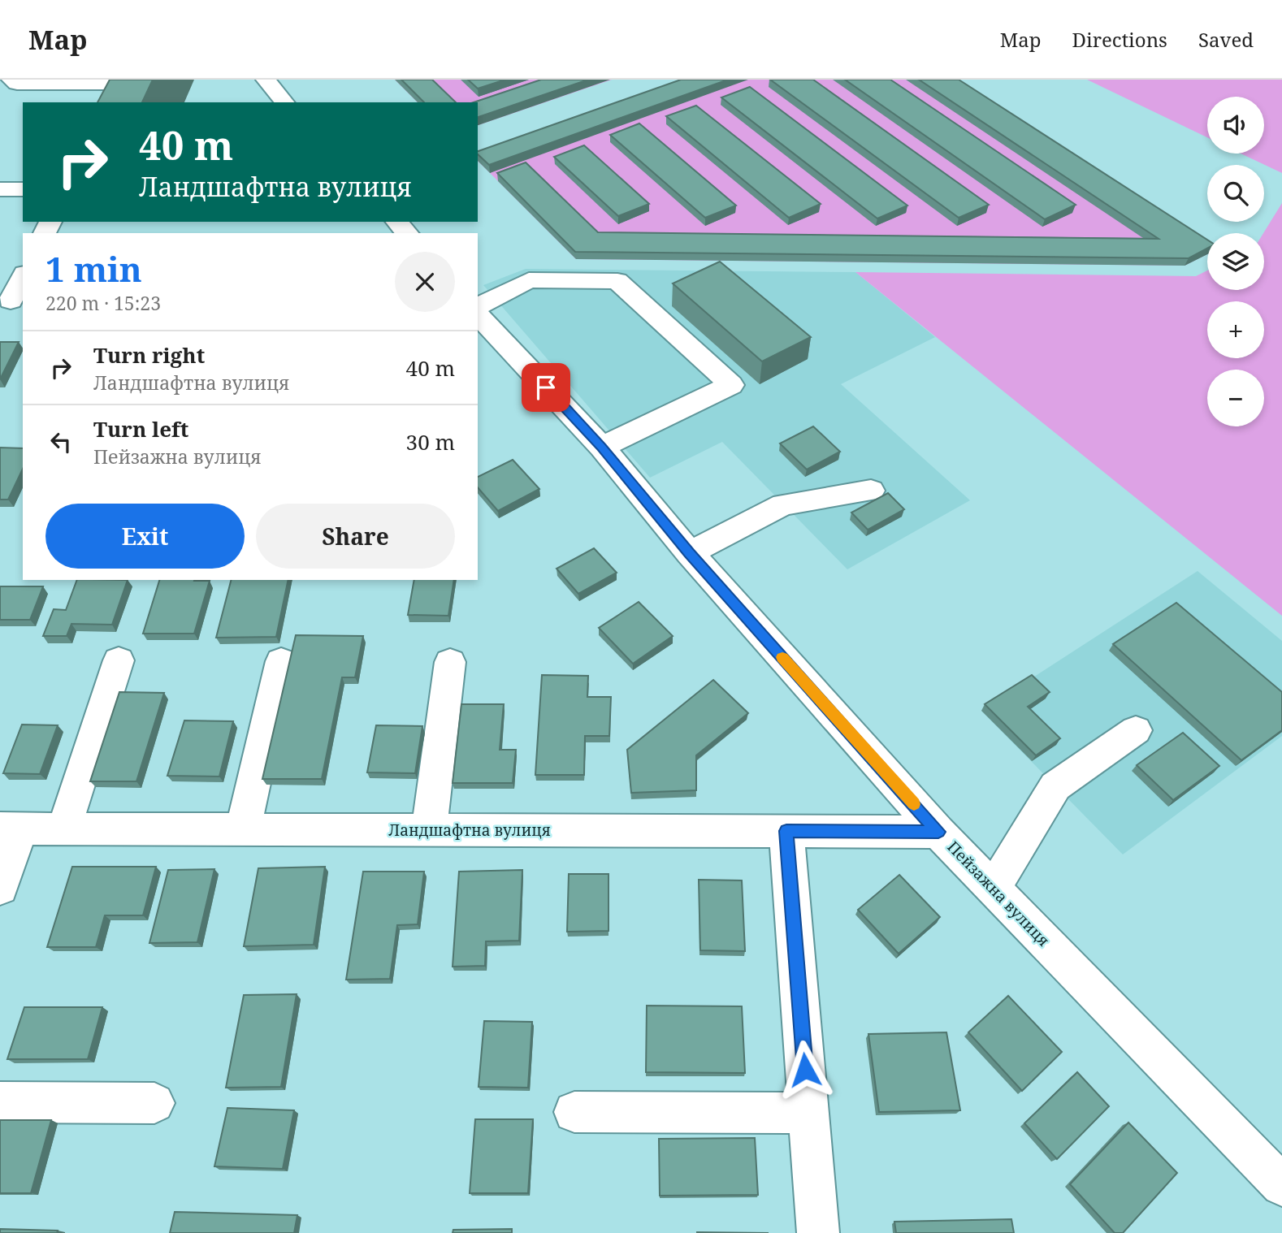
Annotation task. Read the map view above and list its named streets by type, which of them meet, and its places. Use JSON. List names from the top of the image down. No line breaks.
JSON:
{"streets":{"street":["Ландшафтна вулиця","Пейзажна вулиця"]},"crossings":[["Ландшафтна вулиця","Пейзажна вулиця"]],"page":{"header":"Map","nav":["Map","Directions","Saved"],"map_buttons":["+","−"],"turn":["40 m","Ландшафтна вулиця"],"heading":["1 min","220 m · 15:23"],"list":[{"name":"Turn right","note":"Ландшафтна вулиця","value":"40 m"},{"name":"Turn left","note":"Пейзажна вулиця","value":"30 m"}],"buttons":["Exit","Share"]}}
